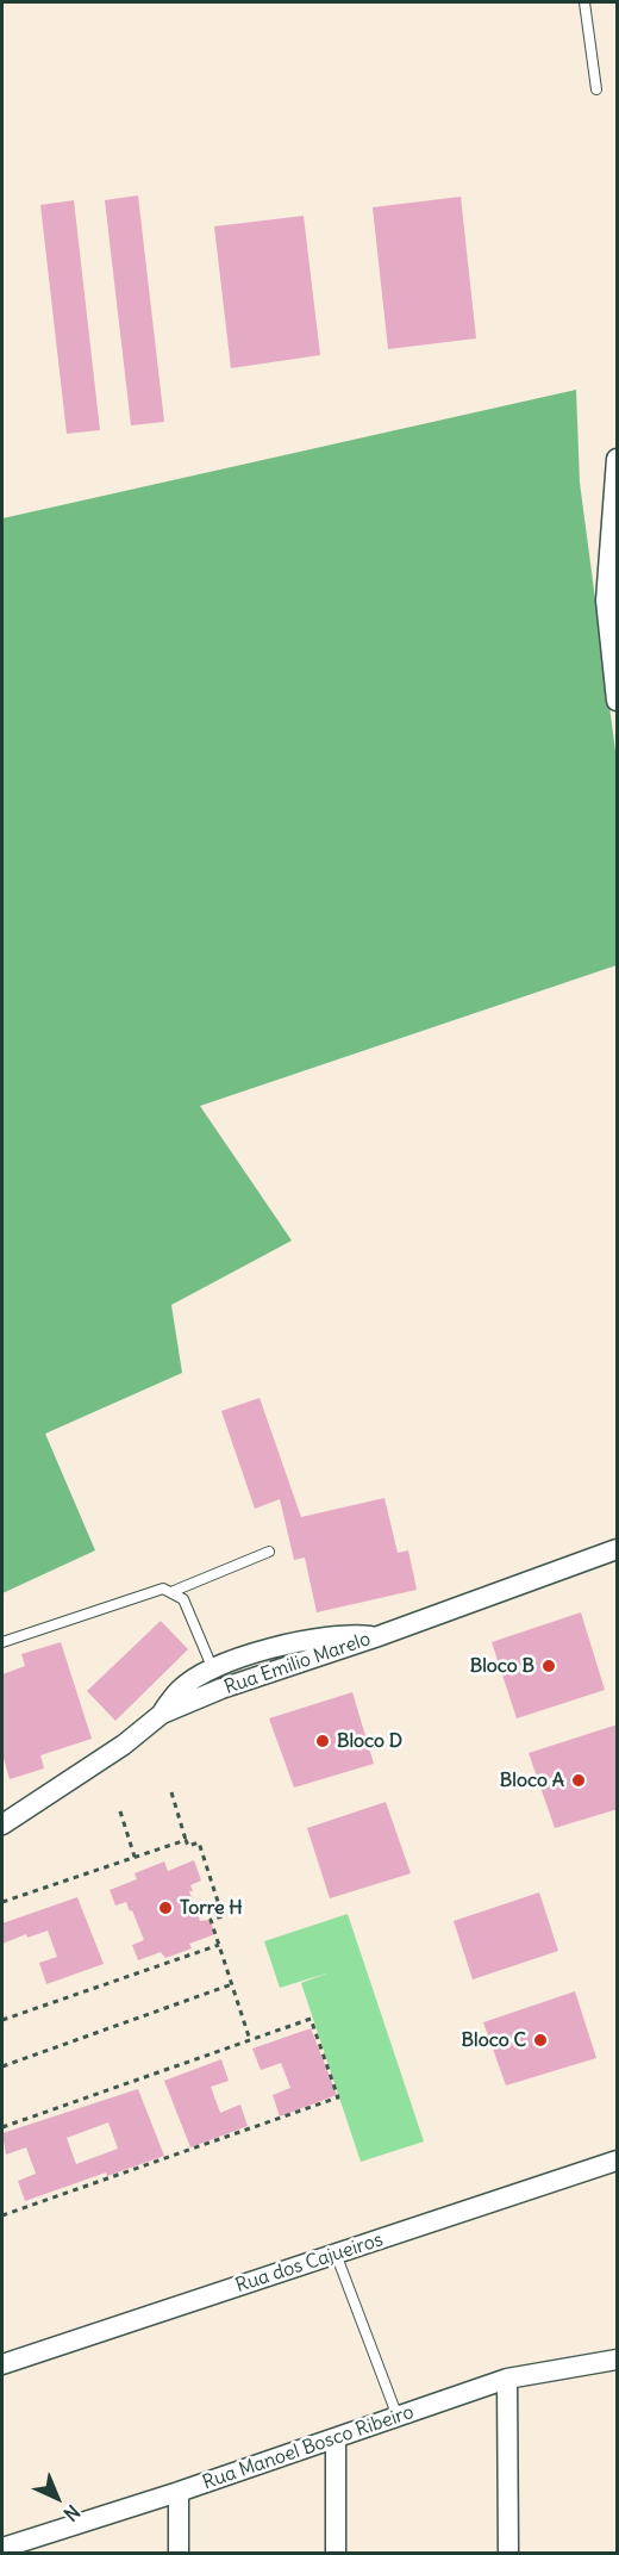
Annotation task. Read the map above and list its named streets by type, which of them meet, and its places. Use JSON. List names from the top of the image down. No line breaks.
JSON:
{"streets":{"street":["Rua Emilio Marelo","Rua dos Cajueiros","Rua Manoel Bosco Ribeiro"]},"places":["Bloco B","Bloco D","Bloco A","Torre H","Bloco C"],"north":"bottom right"}
